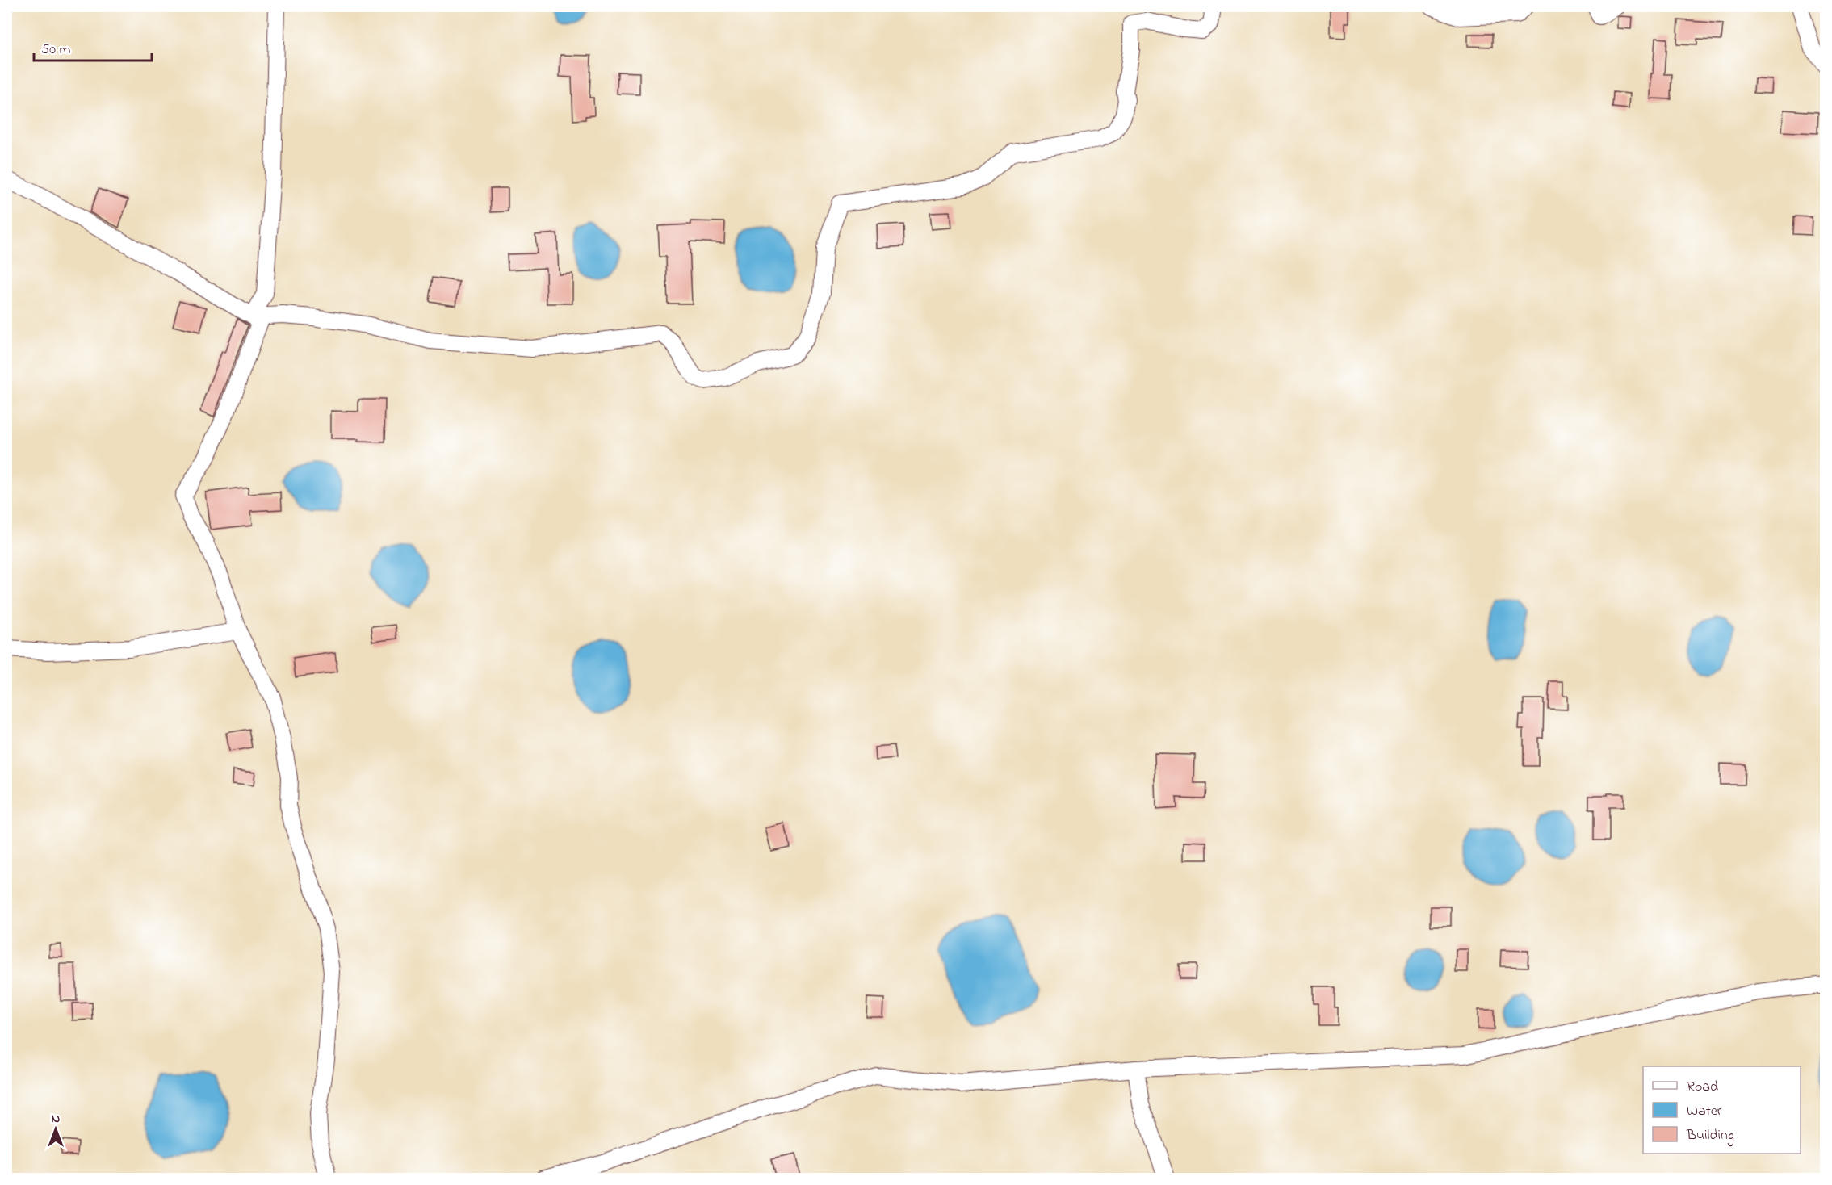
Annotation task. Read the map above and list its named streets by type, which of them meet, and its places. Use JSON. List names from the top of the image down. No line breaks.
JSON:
{"legend":["Road","Water","Building"],"scale_bar":"50 m","north":"top"}
